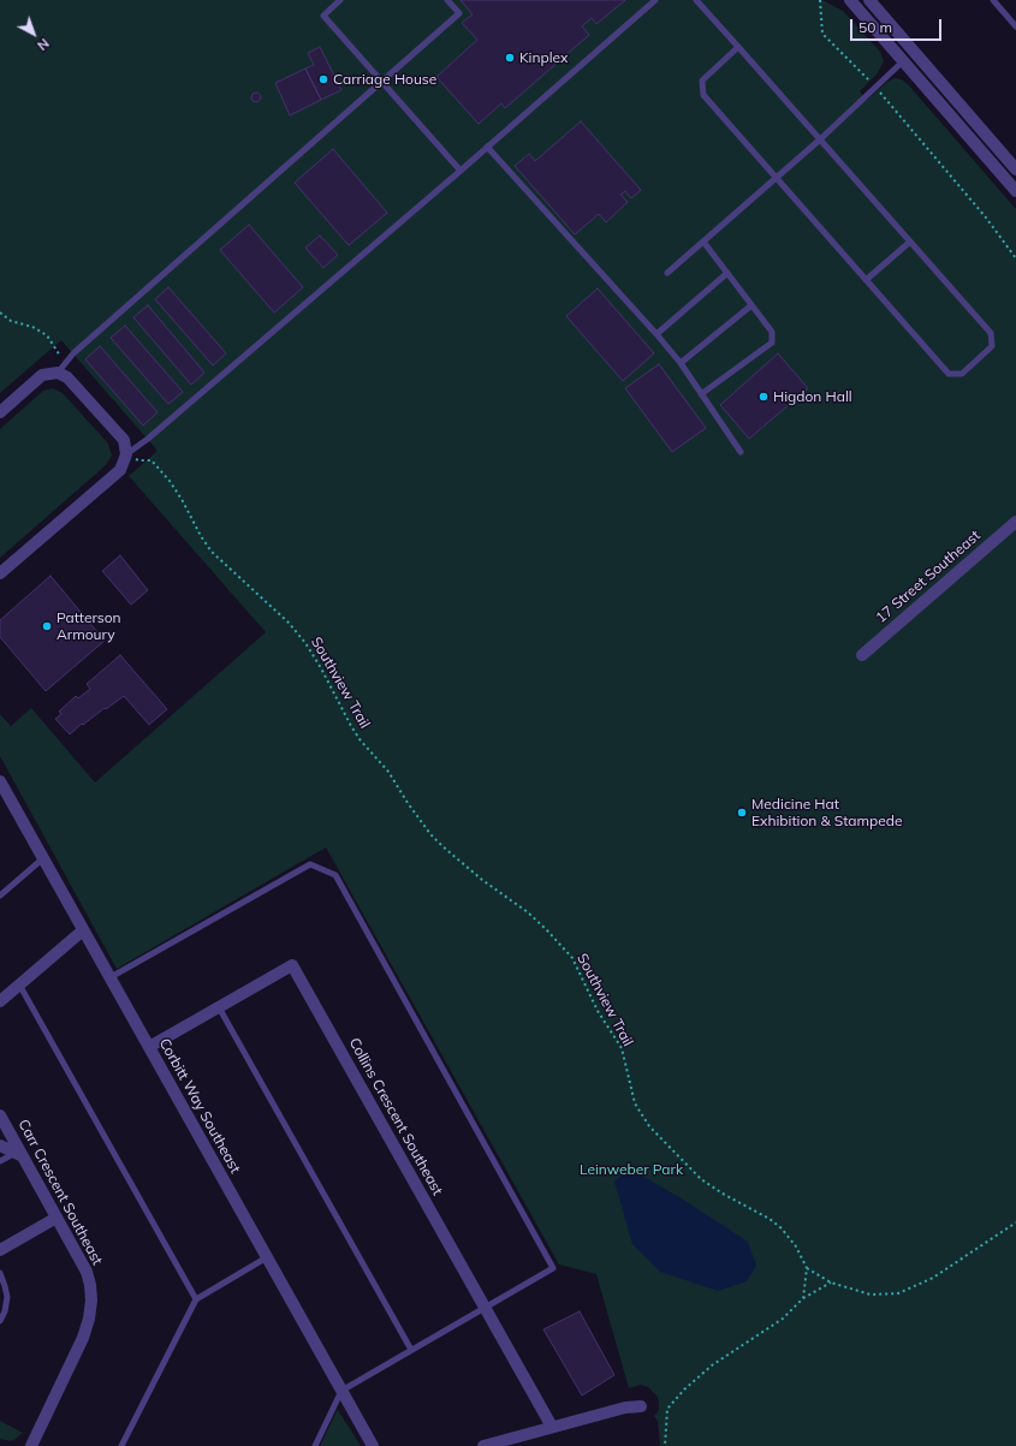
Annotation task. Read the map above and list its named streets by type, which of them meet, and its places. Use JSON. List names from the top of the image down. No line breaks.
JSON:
{"streets":{"street":["17 Street Southeast","Corbitt Way Southeast","Collins Crescent Southeast","Carr Crescent Southeast"],"path":["Southview Trail"]},"crossings":[["Corbitt Way Southeast","Collins Crescent Southeast"]],"parks":["Leinweber Park"],"places":["Kinplex","Carriage House","Higdon Hall","Patterson Armoury","Medicine Hat Exhibition & Stampede"],"scale_bar":"50 m","north":"bottom right"}
